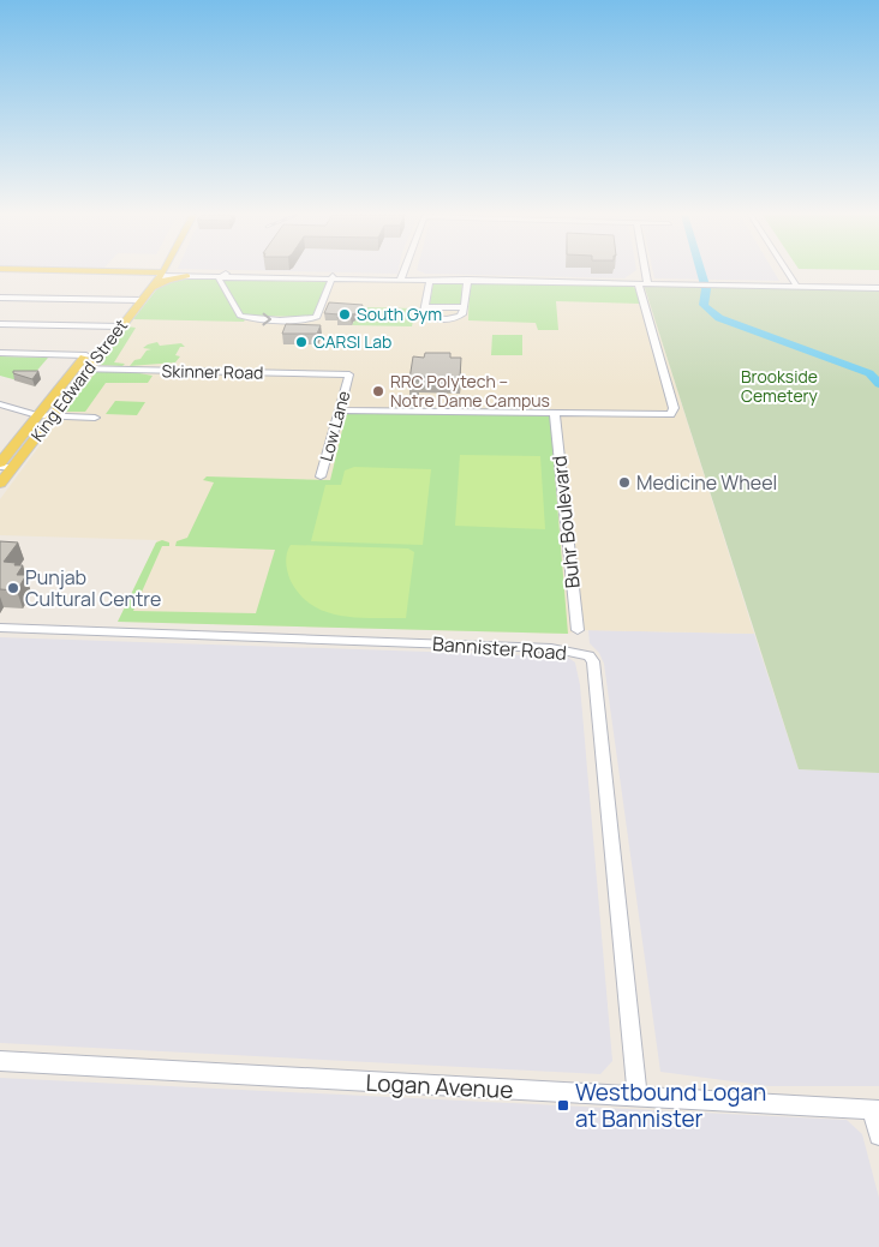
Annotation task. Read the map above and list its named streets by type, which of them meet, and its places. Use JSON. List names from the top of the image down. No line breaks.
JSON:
{"streets":{"main road":["King Edward Street"],"street":["Skinner Road","Low Lane","Buhr Boulevard","Bannister Road","Logan Avenue"]},"crossings":[["Skinner Road","King Edward Street"],["Skinner Road","Low Lane"],["Bannister Road","Logan Avenue"]],"parks":["Brookside Cemetery"],"places":{"other":["South Gym","CARSI Lab","RRC Polytech – Notre Dame Campus","Medicine Wheel","Punjab Cultural Centre"],"transit":["Westbound Logan at Bannister"]}}
